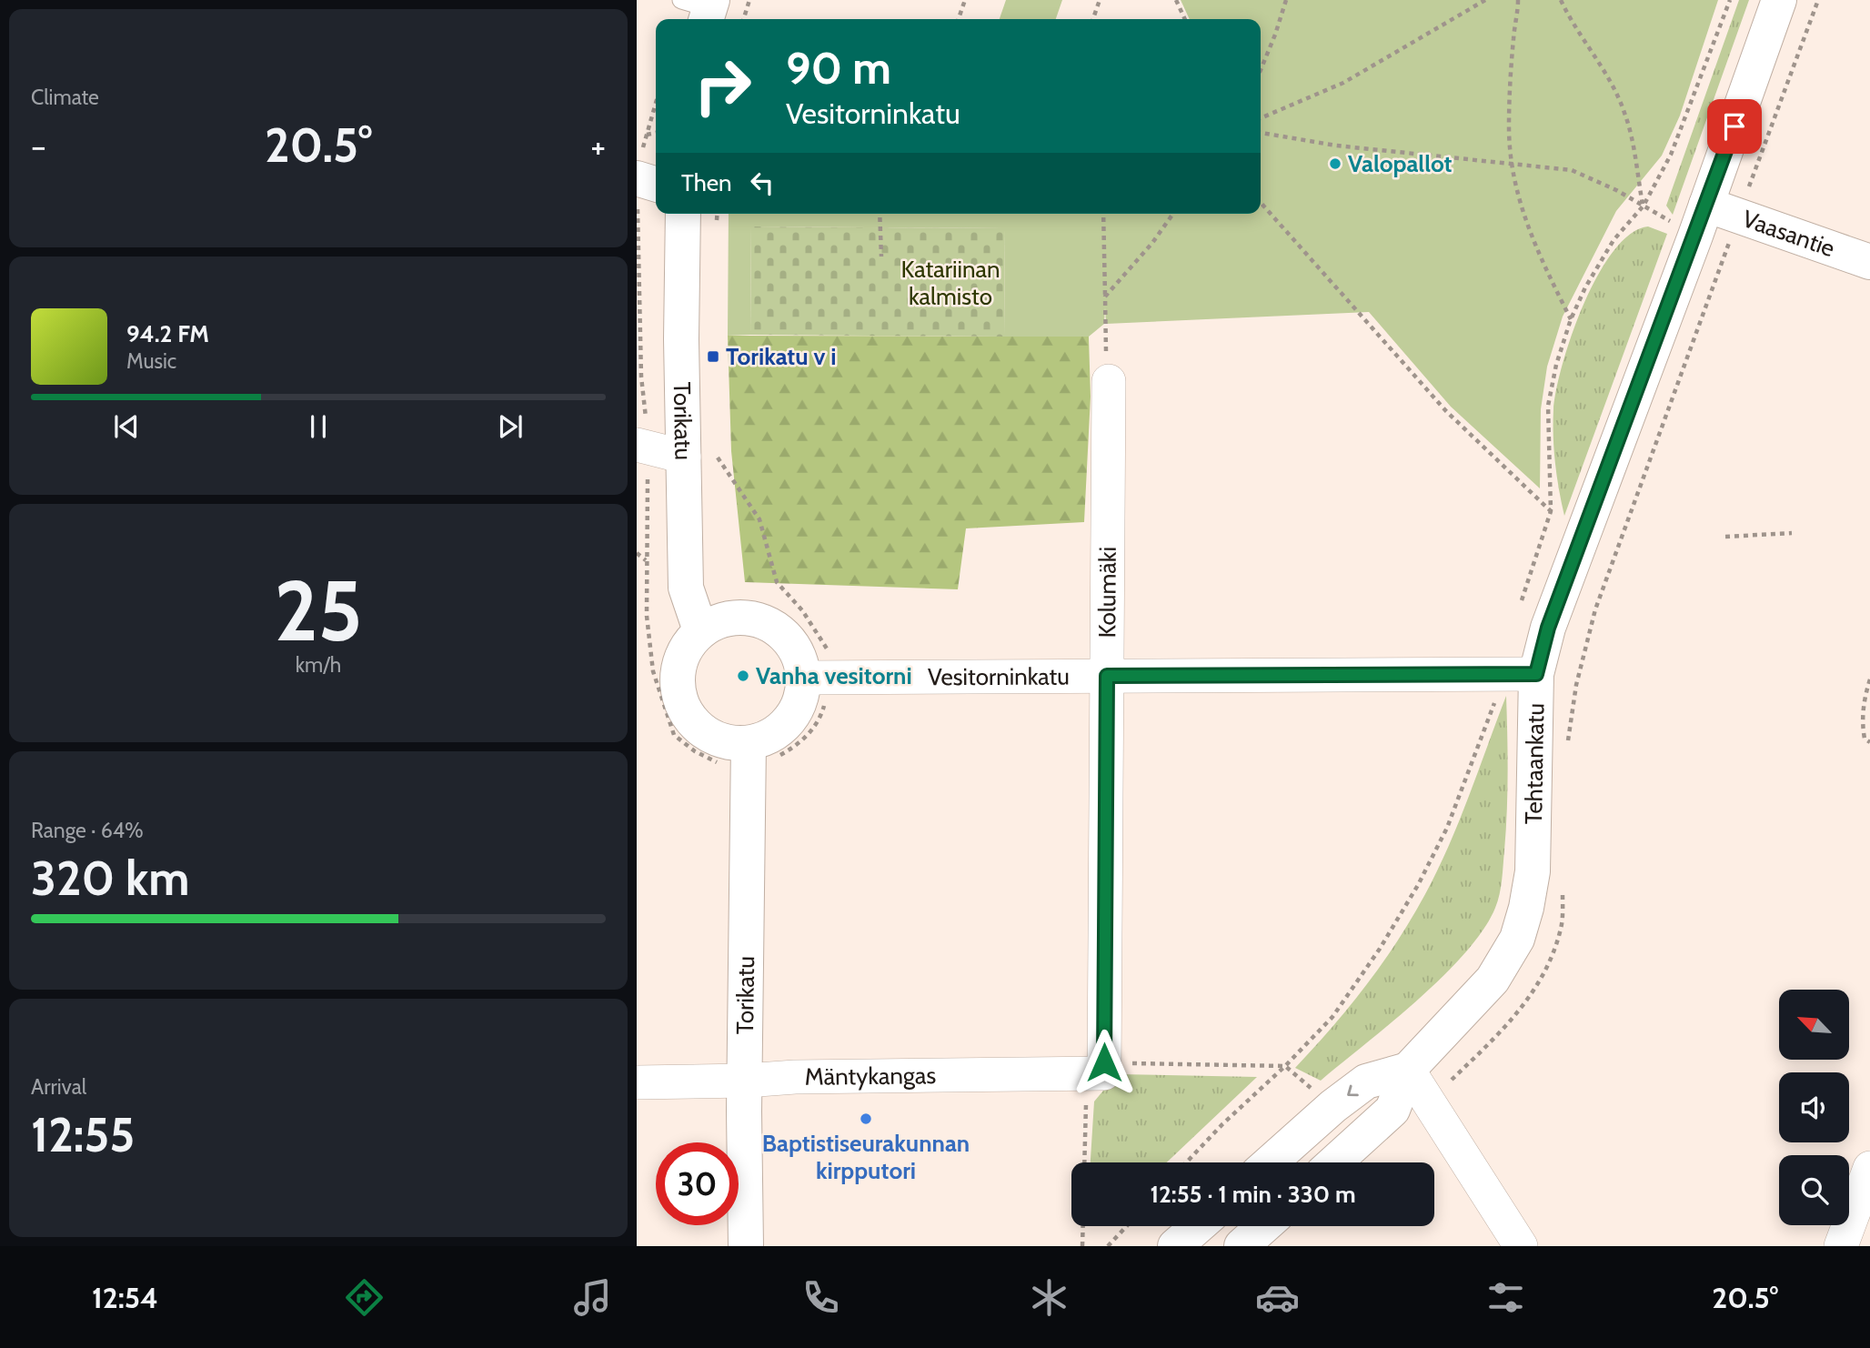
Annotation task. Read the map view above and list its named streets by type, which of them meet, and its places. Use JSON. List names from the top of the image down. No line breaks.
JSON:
{"streets":{"main road":["Vaasantie","Torikatu","Tehtaankatu"],"street":["Kolumäki","Vesitorninkatu","Mäntykangas"]},"crossings":[["Vaasantie","Tehtaankatu"],["Torikatu","Vesitorninkatu"],["Torikatu","Mäntykangas"],["Kolumäki","Vesitorninkatu"],["Kolumäki","Mäntykangas"],["Vesitorninkatu","Tehtaankatu"]],"parks":["Katariinan kalmisto"],"places":{"other":["Valopallot","Vanha vesitorni","Baptistiseurakunnan kirpputori"],"transit":["Torikatu v i"]},"north":"top left","page":{"tile":["Climate",["25","km/h"],["Range · 64%","320 km"],["Arrival","12:55"]],"turn":["90 m","Vesitorninkatu"],"heat":["−","20.5°","+"],"then":"Then","song":["94.2 FM","Music"],"limit":"30","trip":"12:55 · 1 min · 330 m","tabs":["12:54","20.5°"]}}
